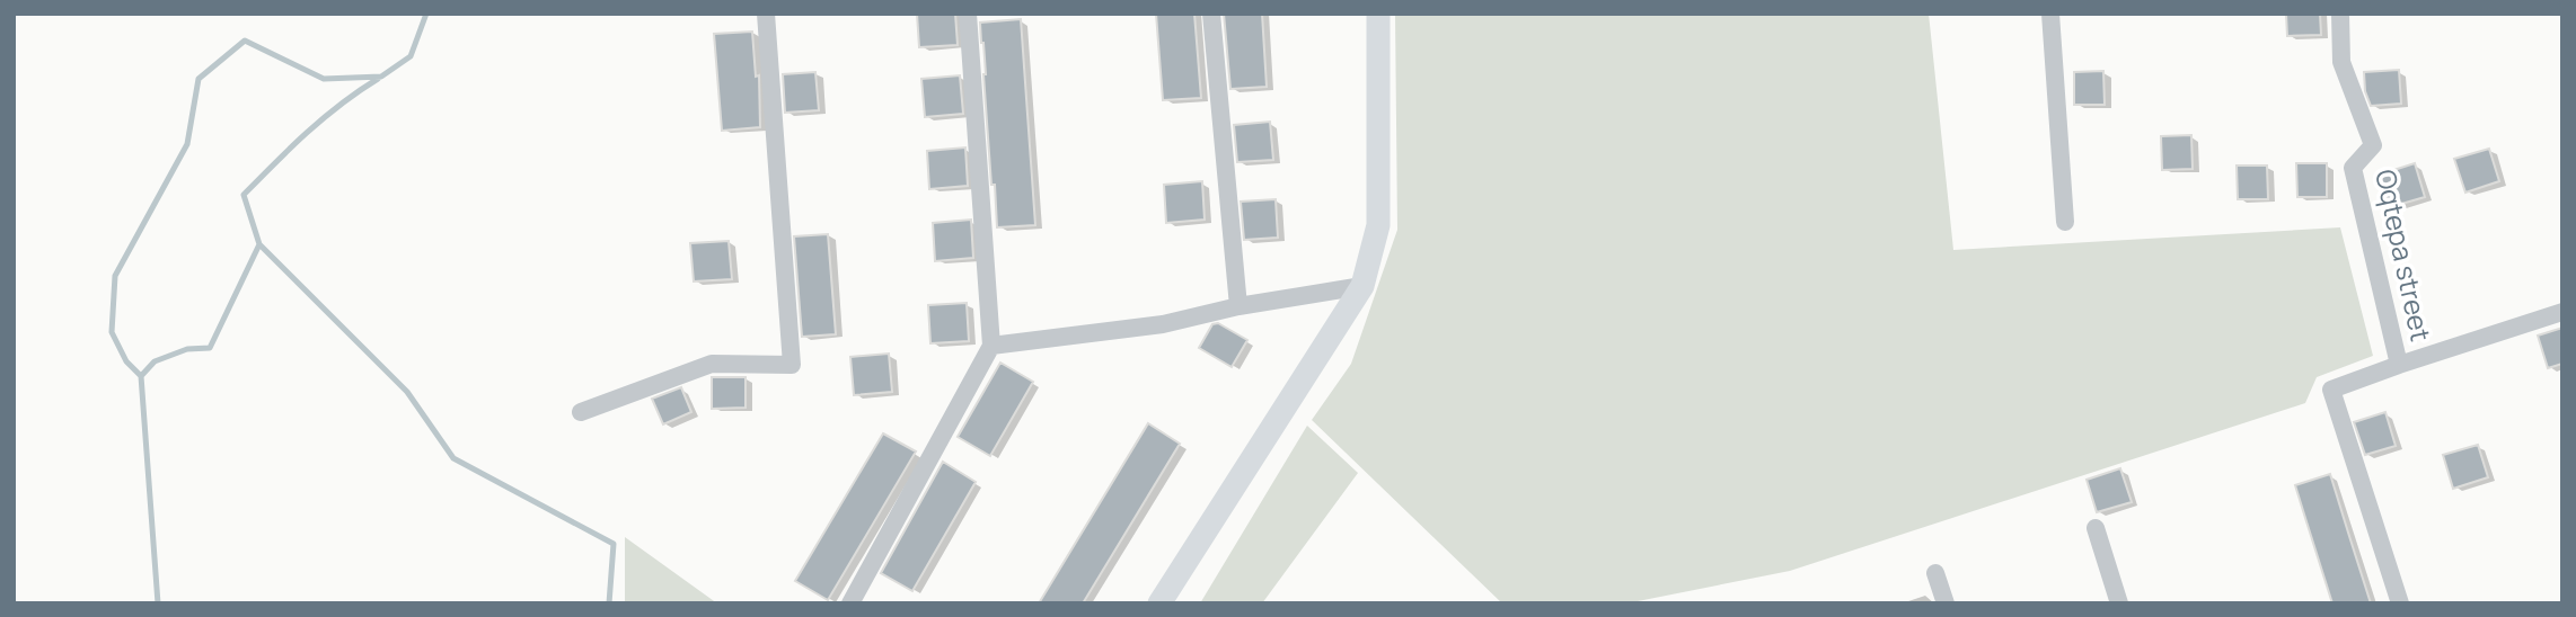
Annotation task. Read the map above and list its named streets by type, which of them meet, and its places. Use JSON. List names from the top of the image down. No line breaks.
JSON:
{"streets":{"street":["Oqtepa street"]}}
